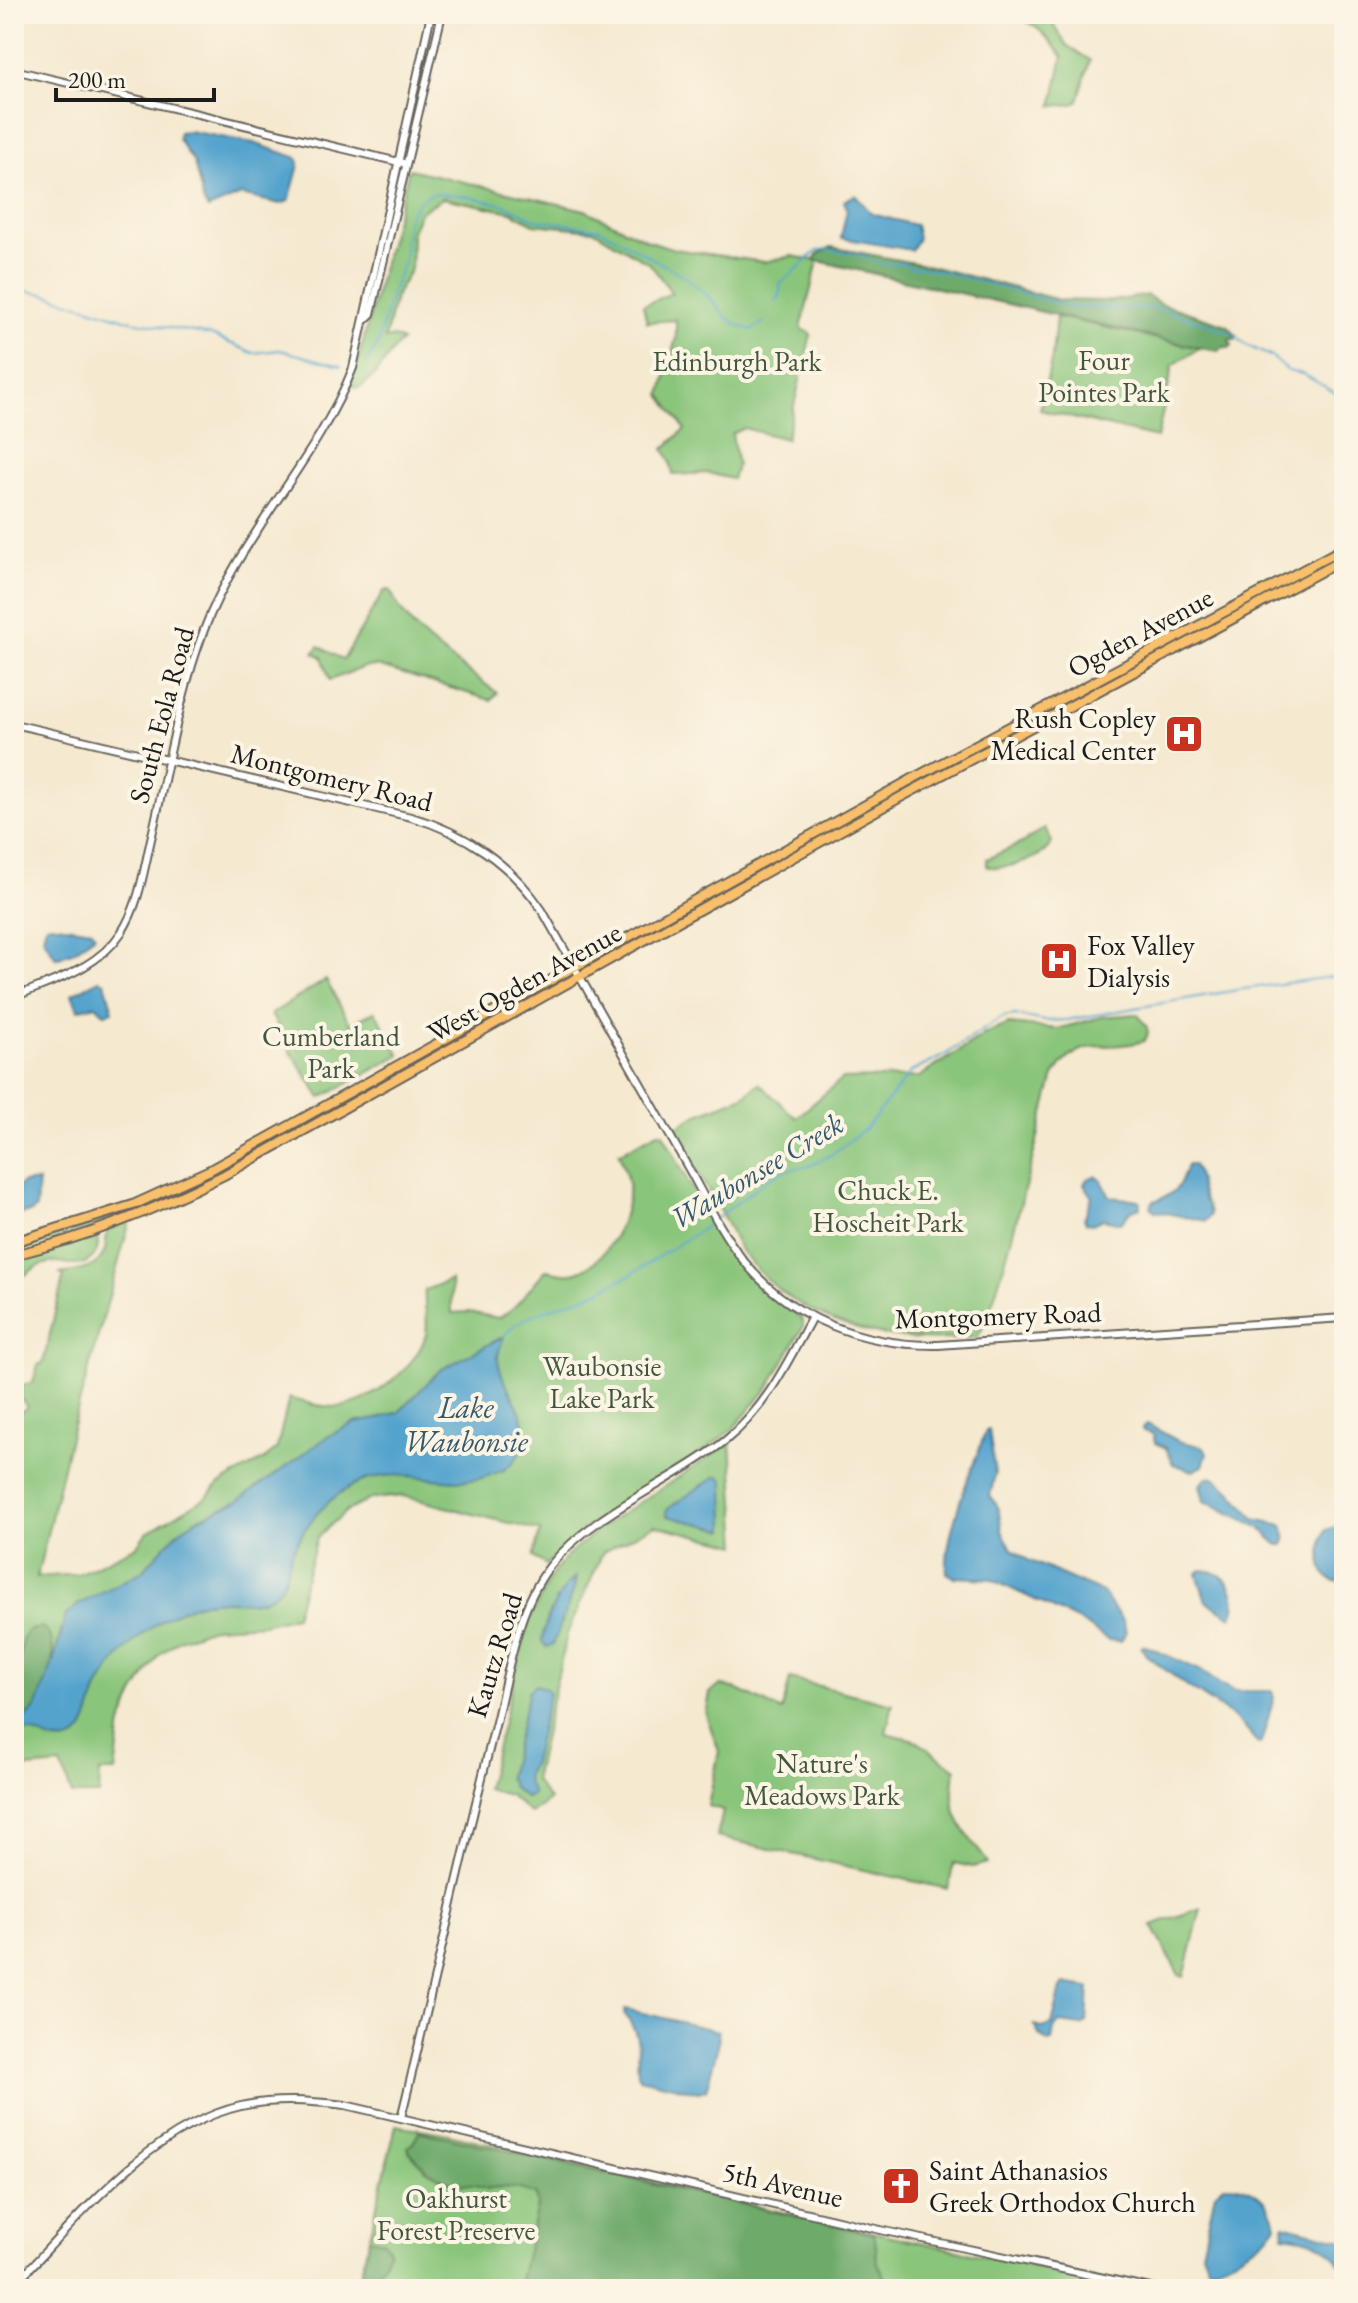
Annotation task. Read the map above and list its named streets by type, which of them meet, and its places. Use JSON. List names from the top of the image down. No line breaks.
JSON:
{"streets":{"main road":["Ogden Avenue","West Ogden Avenue"],"street":["South Eola Road","Montgomery Road","Kautz Road","5th Avenue"]},"crossings":[["Ogden Avenue","West Ogden Avenue"],["South Eola Road","Montgomery Road"],["Montgomery Road","West Ogden Avenue"],["Montgomery Road","Kautz Road"],["Kautz Road","5th Avenue"]],"water":["Waubonsee Creek","Lake Waubonsie"],"parks":["Four Pointes Park","Edinburgh Park","Cumberland Park","Chuck E. Hoscheit Park","Waubonsie Lake Park","Nature's Meadows Park","Oakhurst Forest Preserve"],"places":{"hospital":["Rush Copley Medical Center","Fox Valley Dialysis"],"church":["Saint Athanasios Greek Orthodox Church"]},"scale_bar":"200 m"}
